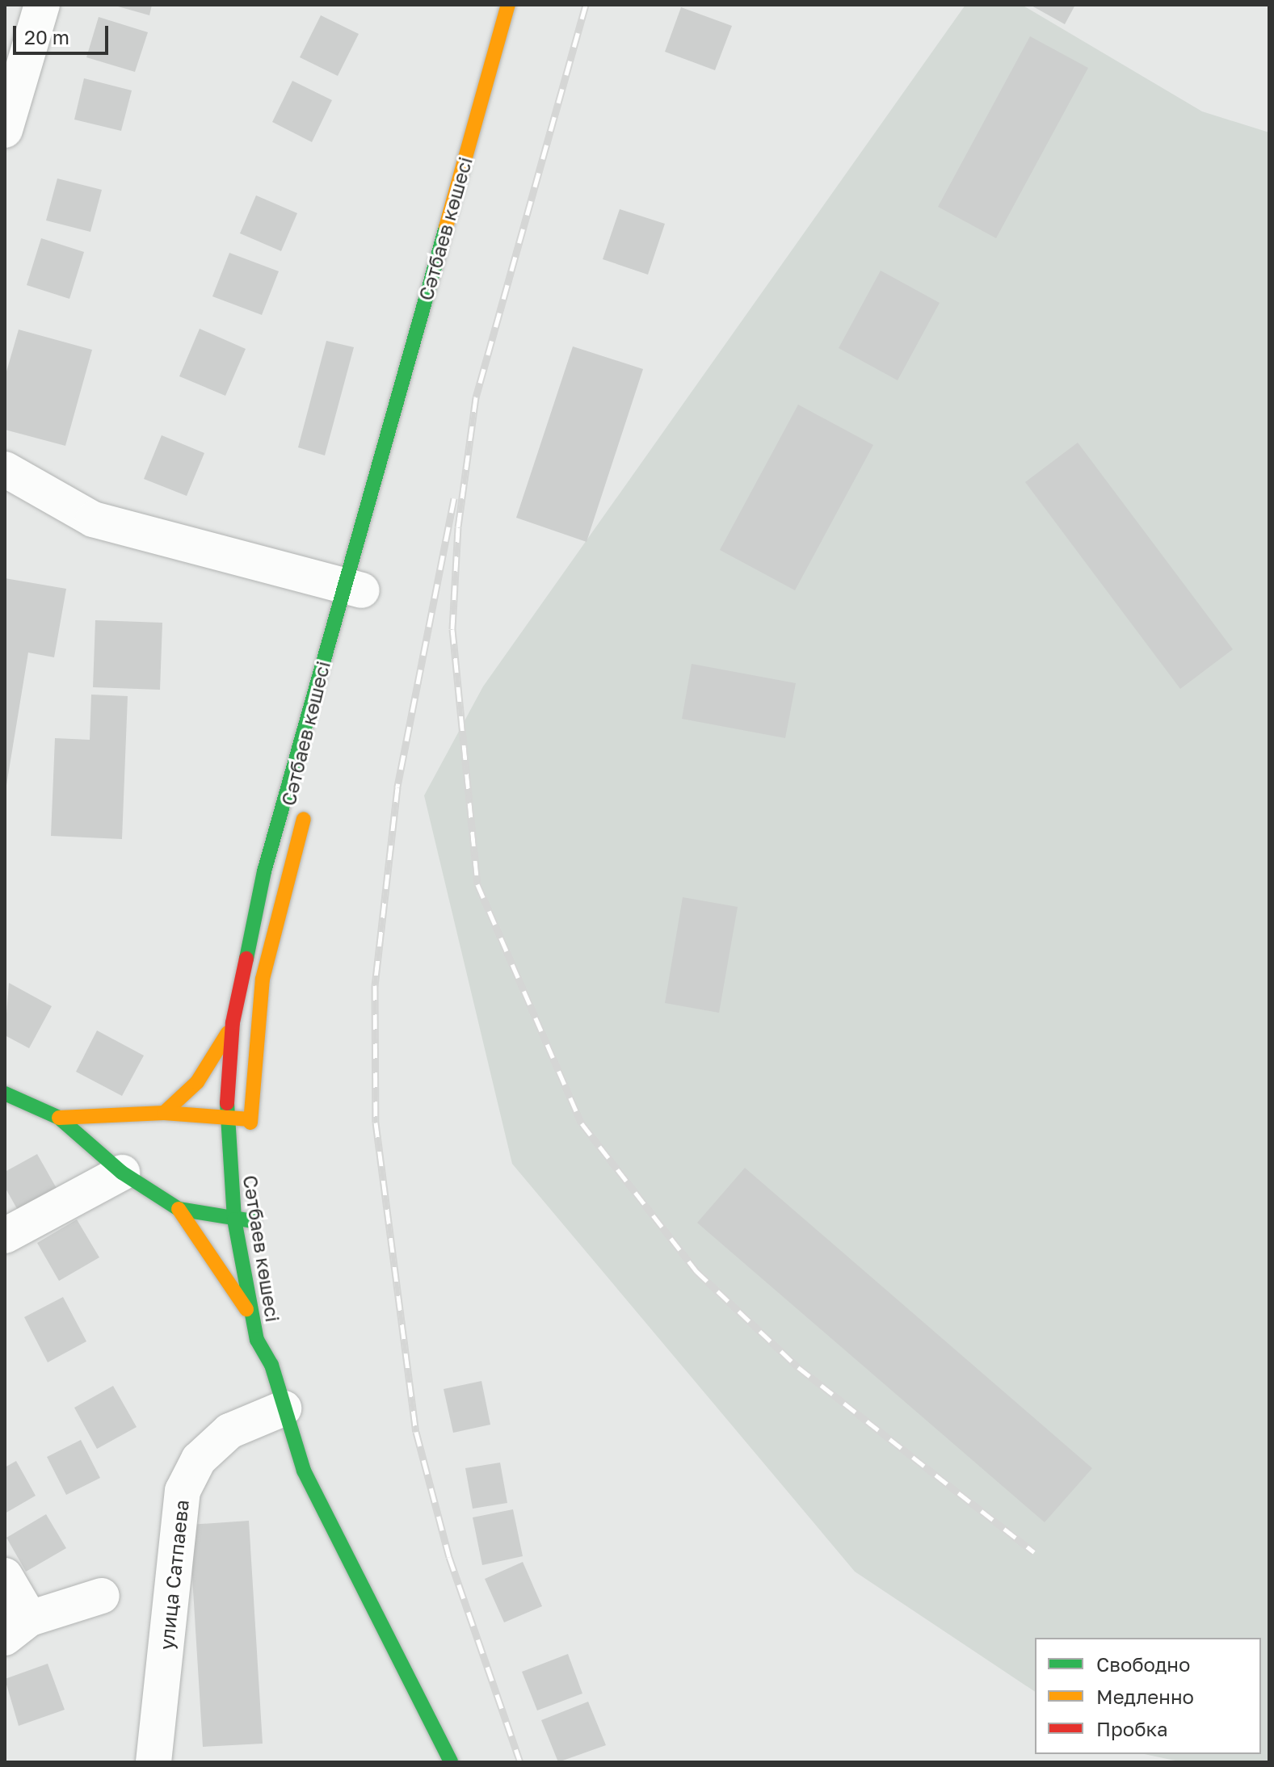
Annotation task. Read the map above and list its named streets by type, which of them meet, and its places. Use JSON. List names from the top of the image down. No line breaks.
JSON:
{"streets":{"main road":["Сәтбаев көшесі"],"street":["улица Сатпаева"]},"legend":["Свободно","Медленно","Пробка"],"scale_bar":"20 m"}
